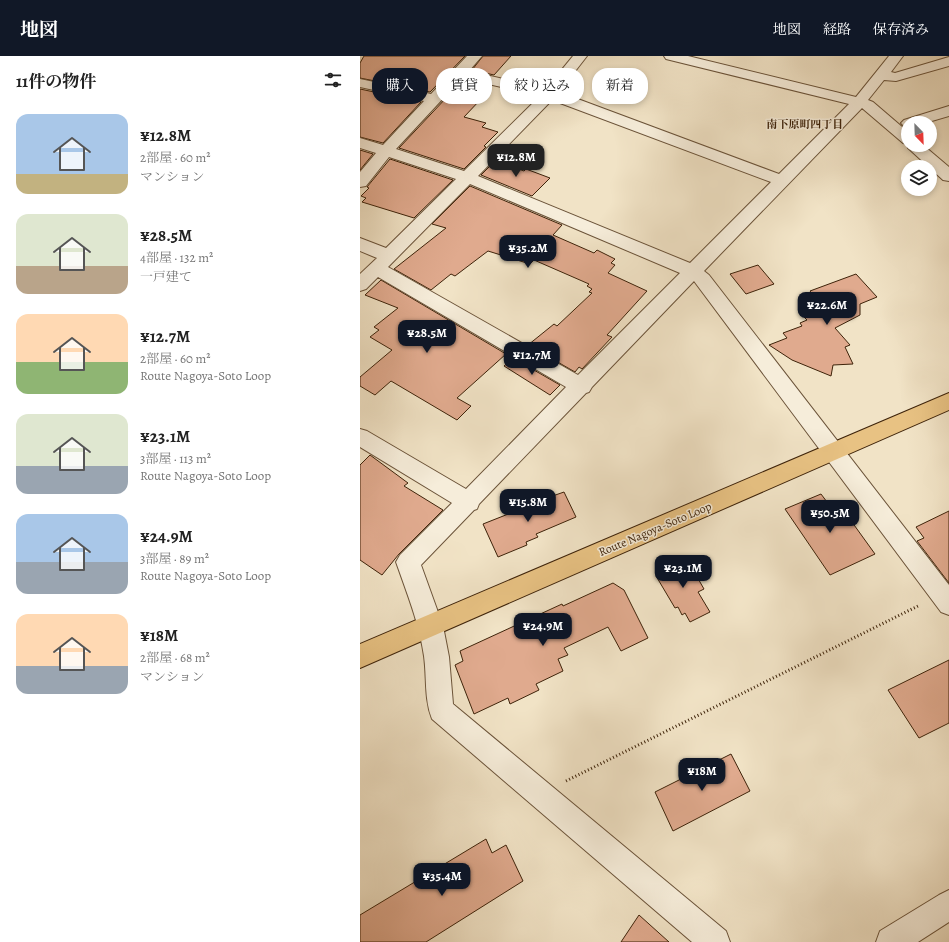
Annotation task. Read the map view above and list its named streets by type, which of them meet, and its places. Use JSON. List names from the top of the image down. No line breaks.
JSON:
{"streets":{"main road":["Route Nagoya-Soto Loop"]},"districts":["南下原町四丁目"],"north":"bottom right","page":{"header":"地図","nav":["地図","経路","保存済み"],"heading":"11件の物件","chip":["購入","賃貸","絞り込み","新着"],"list":[{"name":"¥12.8M","note":"2部屋 · 60 m² · マンション"},{"name":"¥28.5M","note":"4部屋 · 132 m² · 一戸建て"},{"name":"¥12.7M","note":"2部屋 · 60 m² · Route Nagoya-Soto Loop"},{"name":"¥23.1M","note":"3部屋 · 113 m² · Route Nagoya-Soto Loop"},{"name":"¥24.9M","note":"3部屋 · 89 m² · Route Nagoya-Soto Loop"},{"name":"¥18M","note":"2部屋 · 68 m² · マンション"}],"price":["¥12.8M","¥35.2M","¥22.6M","¥28.5M","¥12.7M","¥15.8M","¥50.5M","¥23.1M","¥24.9M","¥18M","¥35.4M"]}}
